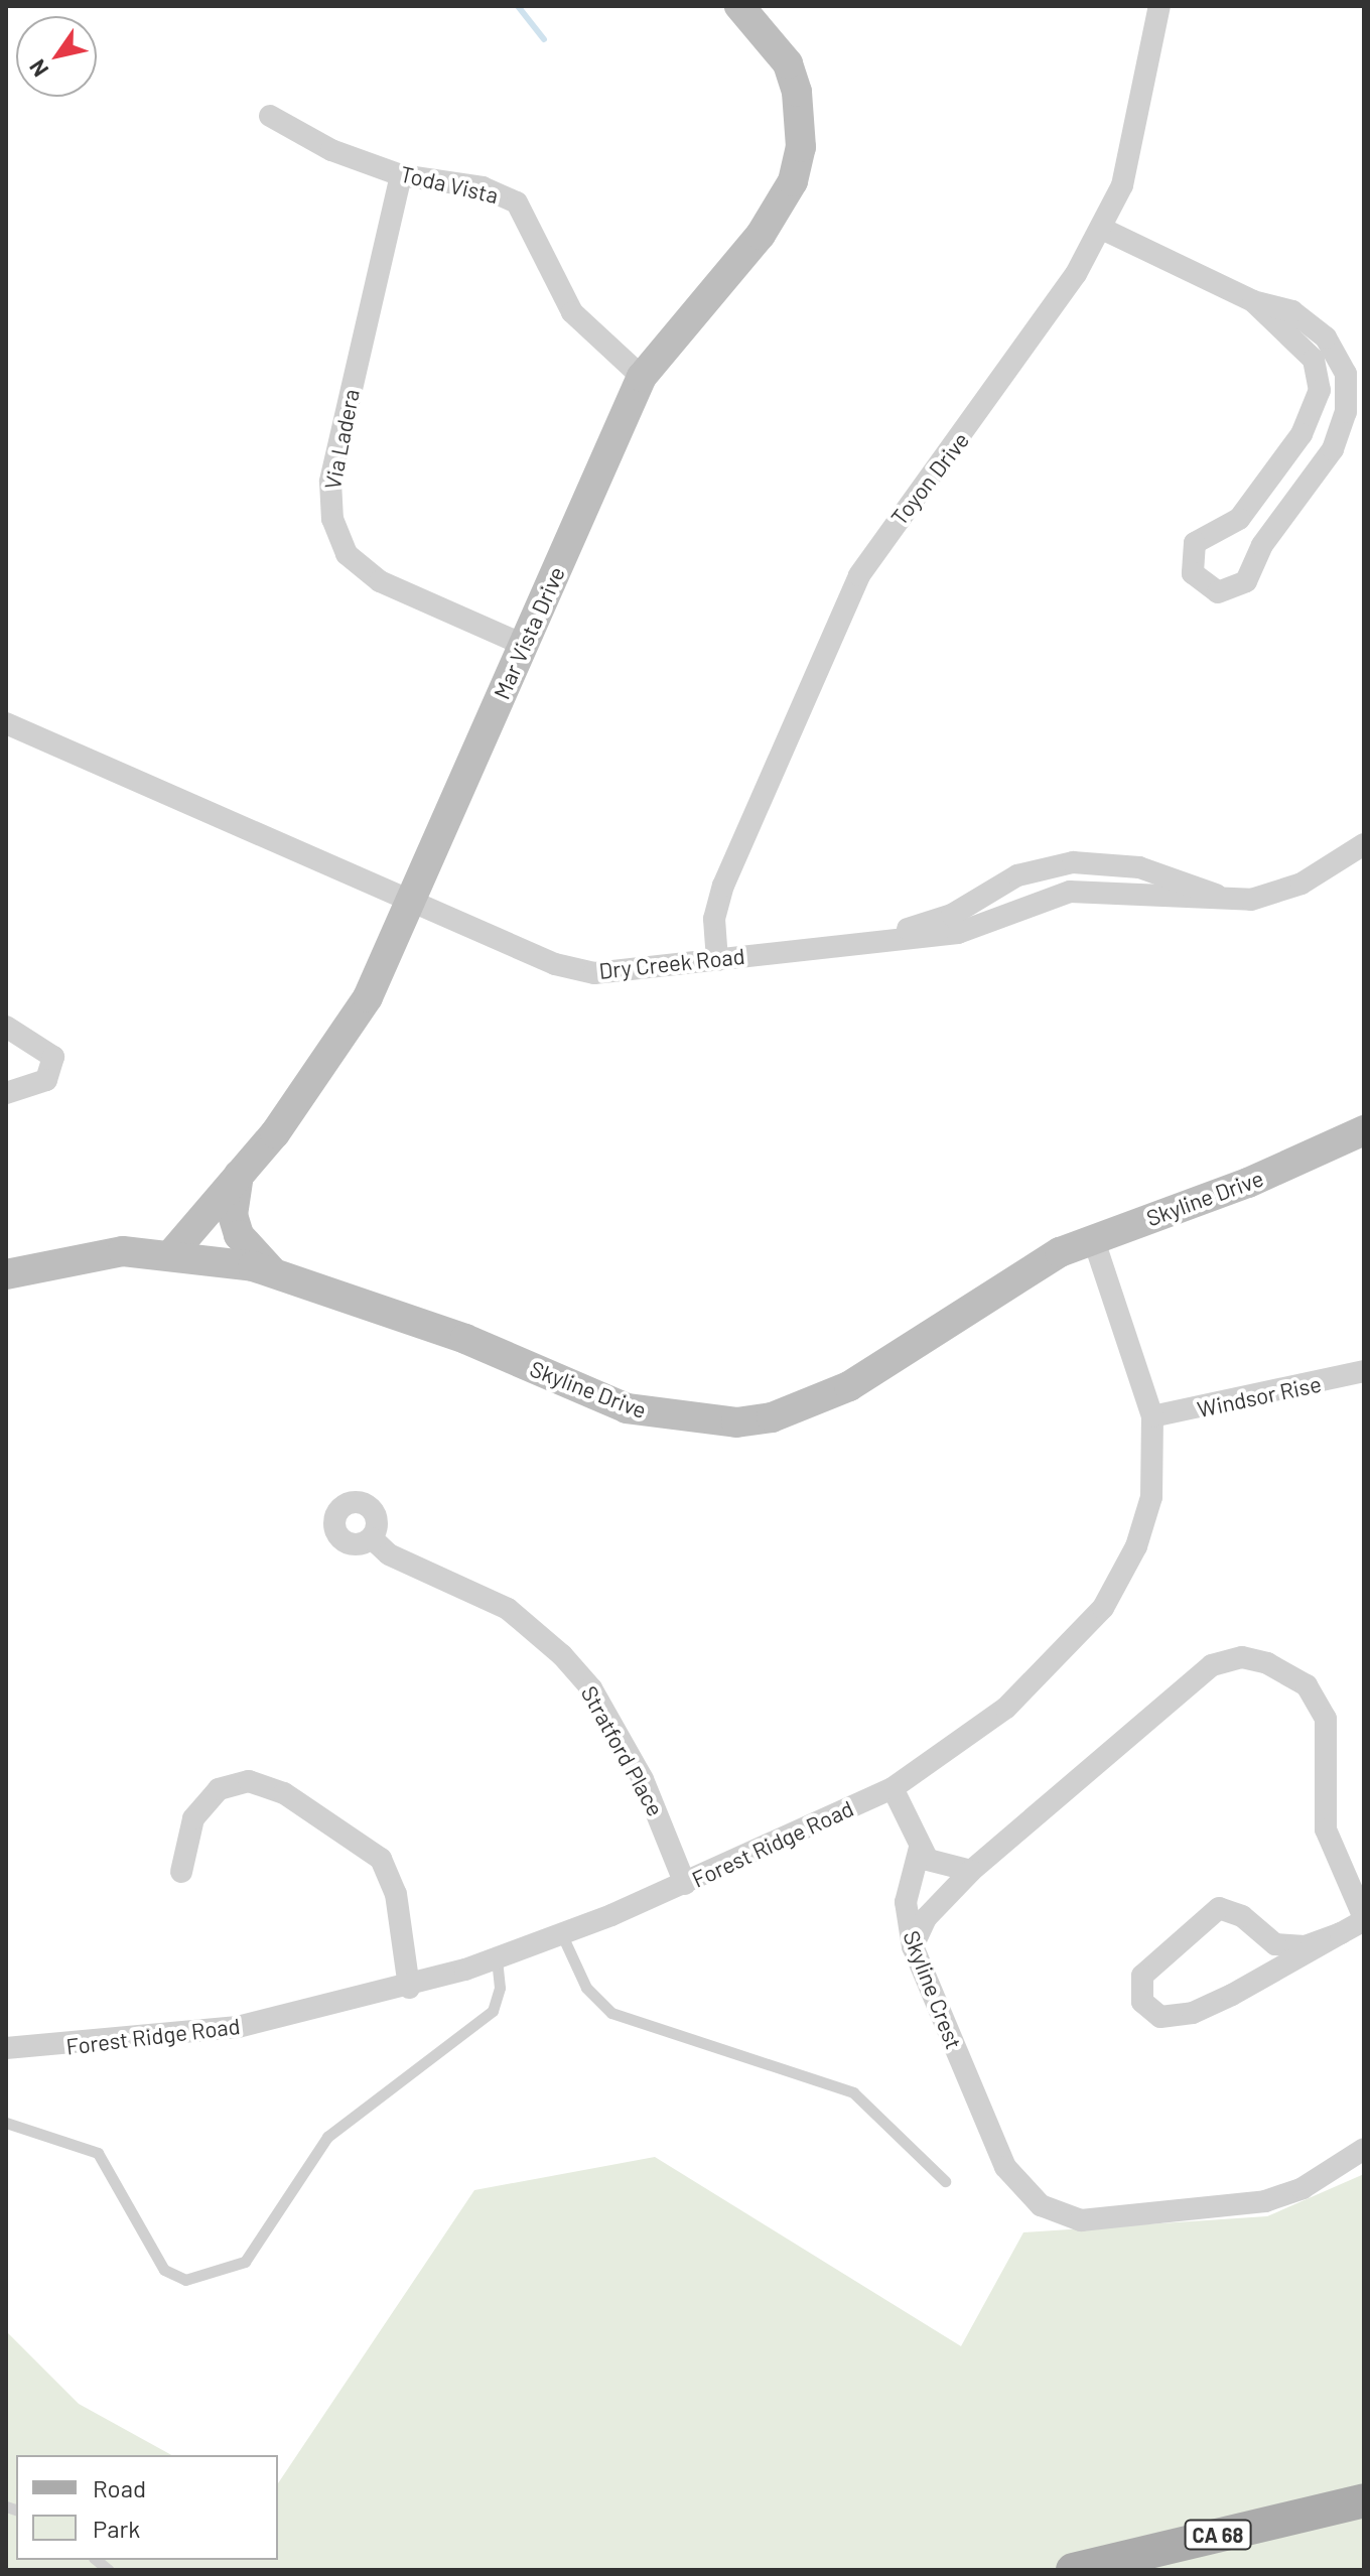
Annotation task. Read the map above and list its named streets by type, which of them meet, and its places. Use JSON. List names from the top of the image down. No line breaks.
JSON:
{"streets":{"main road":["CA 68"],"street":["Toda Vista","Via Ladera","Toyon Drive","Mar Vista Drive","Dry Creek Road","Skyline Drive","Windsor Rise","Stratford Place","Forest Ridge Road","Skyline Crest"]},"crossings":[["Toda Vista","Via Ladera"],["Toda Vista","Mar Vista Drive"],["Via Ladera","Mar Vista Drive"],["Toyon Drive","Dry Creek Road"],["Mar Vista Drive","Dry Creek Road"],["Mar Vista Drive","Skyline Drive"],["Skyline Drive","Forest Ridge Road"],["Windsor Rise","Forest Ridge Road"],["Stratford Place","Forest Ridge Road"]],"legend":["Road","Park"],"north":"bottom left"}
